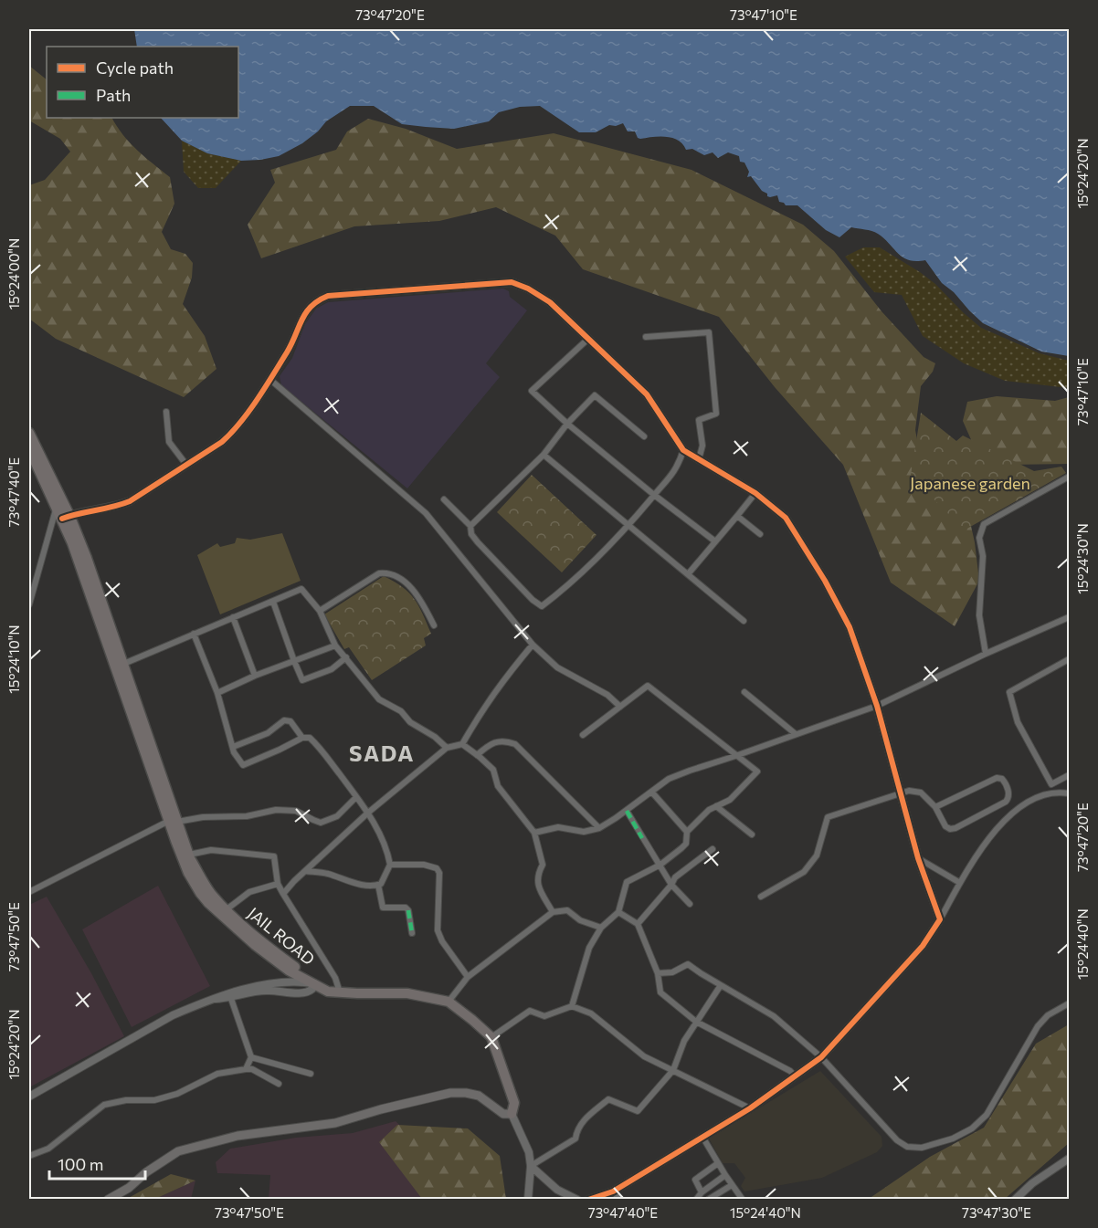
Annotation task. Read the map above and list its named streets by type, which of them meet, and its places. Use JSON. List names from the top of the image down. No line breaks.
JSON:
{"streets":{"main road":["JAIL ROAD"]},"districts":["SADA"],"parks":["Japanese garden"],"legend":["Cycle path","Path"],"scale_bar":"100 m","coordinates":["73°47'20\"E","73°47'10\"E","15°24'20\"N","15°24'00\"N","73°47'40\"E","15°24'30\"N","15°24'10\"N","73°47'50\"E","15°24'40\"N","73°47'30\"E"]}
